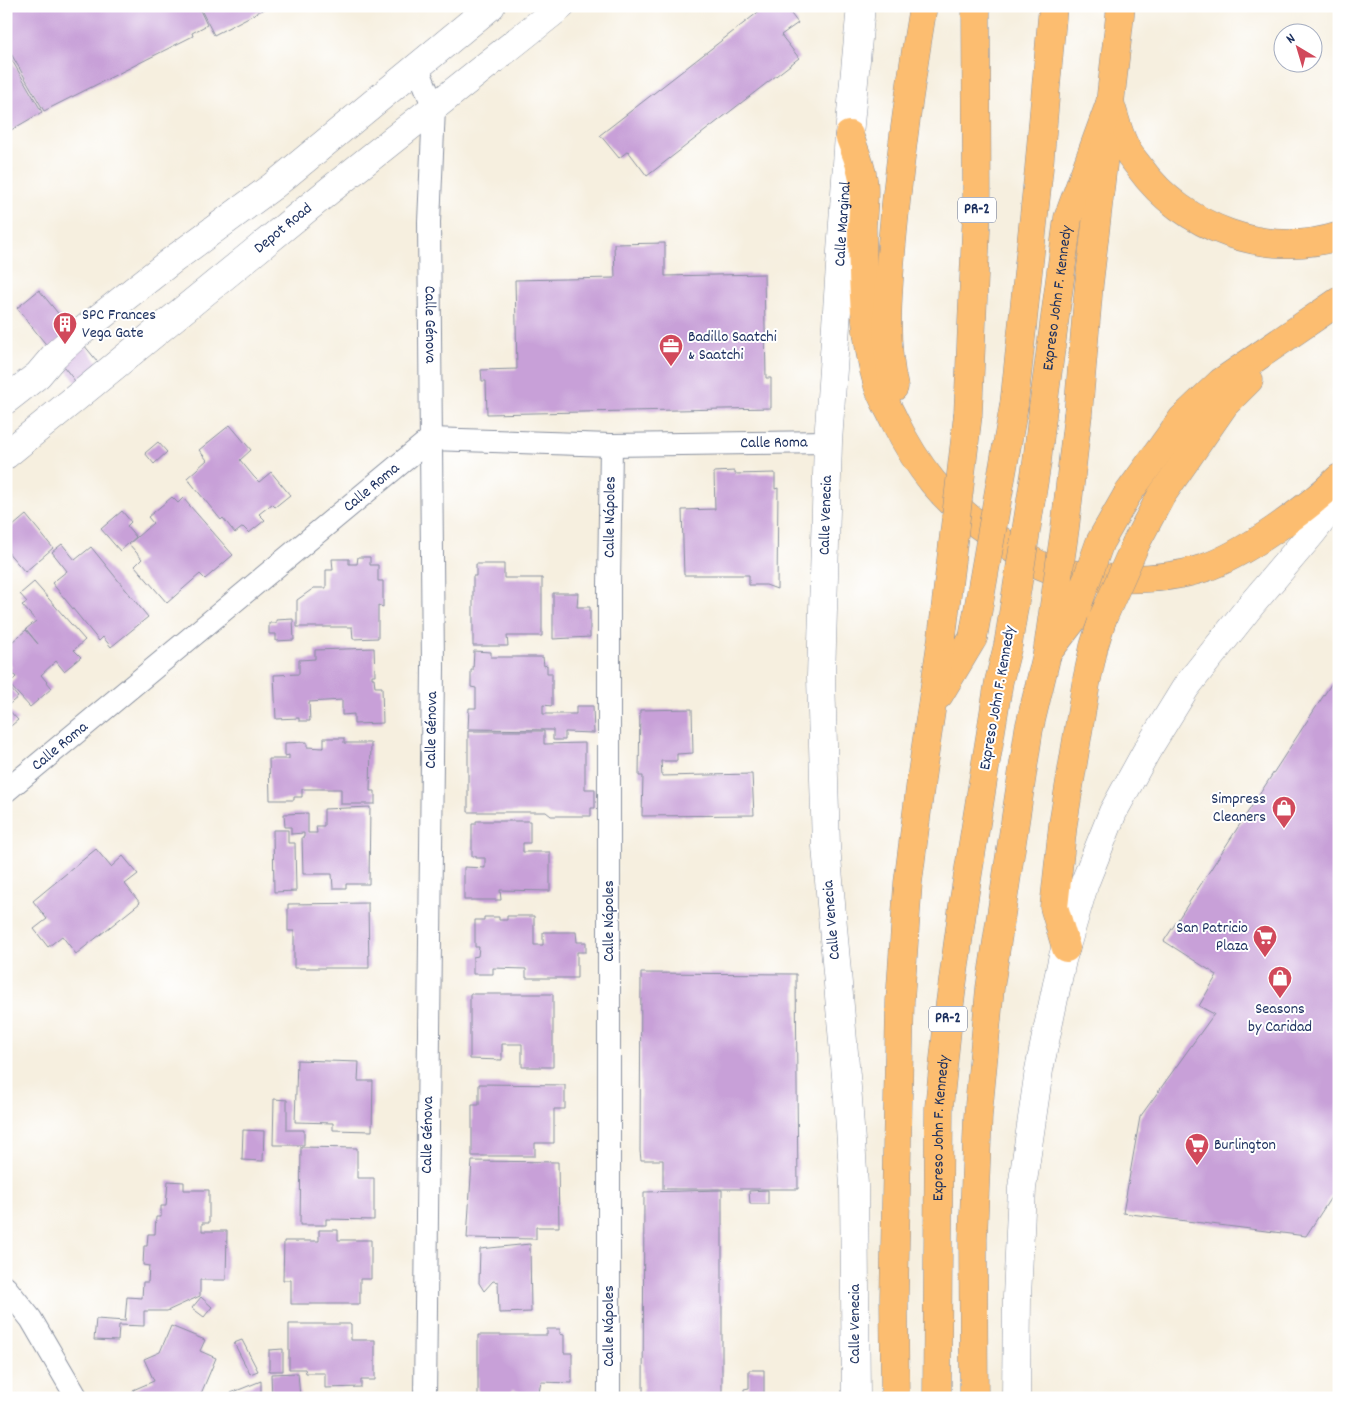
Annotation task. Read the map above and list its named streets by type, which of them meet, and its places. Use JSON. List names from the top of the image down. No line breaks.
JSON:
{"streets":{"highway":["PR-2","Expreso John F. Kennedy"],"street":["Calle Marginal","Depot Road","Calle Génova","Calle Roma","Calle Nápoles","Calle Venecia"]},"crossings":[["Calle Marginal","Calle Roma"],["Calle Marginal","Calle Venecia"],["Depot Road","Calle Génova"],["Calle Génova","Calle Roma"],["Calle Roma","Calle Nápoles"],["Calle Roma","Calle Venecia"]],"places":{"building":["SPC Frances Vega Gate"],"office":["Badillo Saatchi & Saatchi"],"shop":["Simpress Cleaners","Seasons by Caridad"],"supermarket":["San Patricio Plaza","Burlington"]},"north":"top left"}
